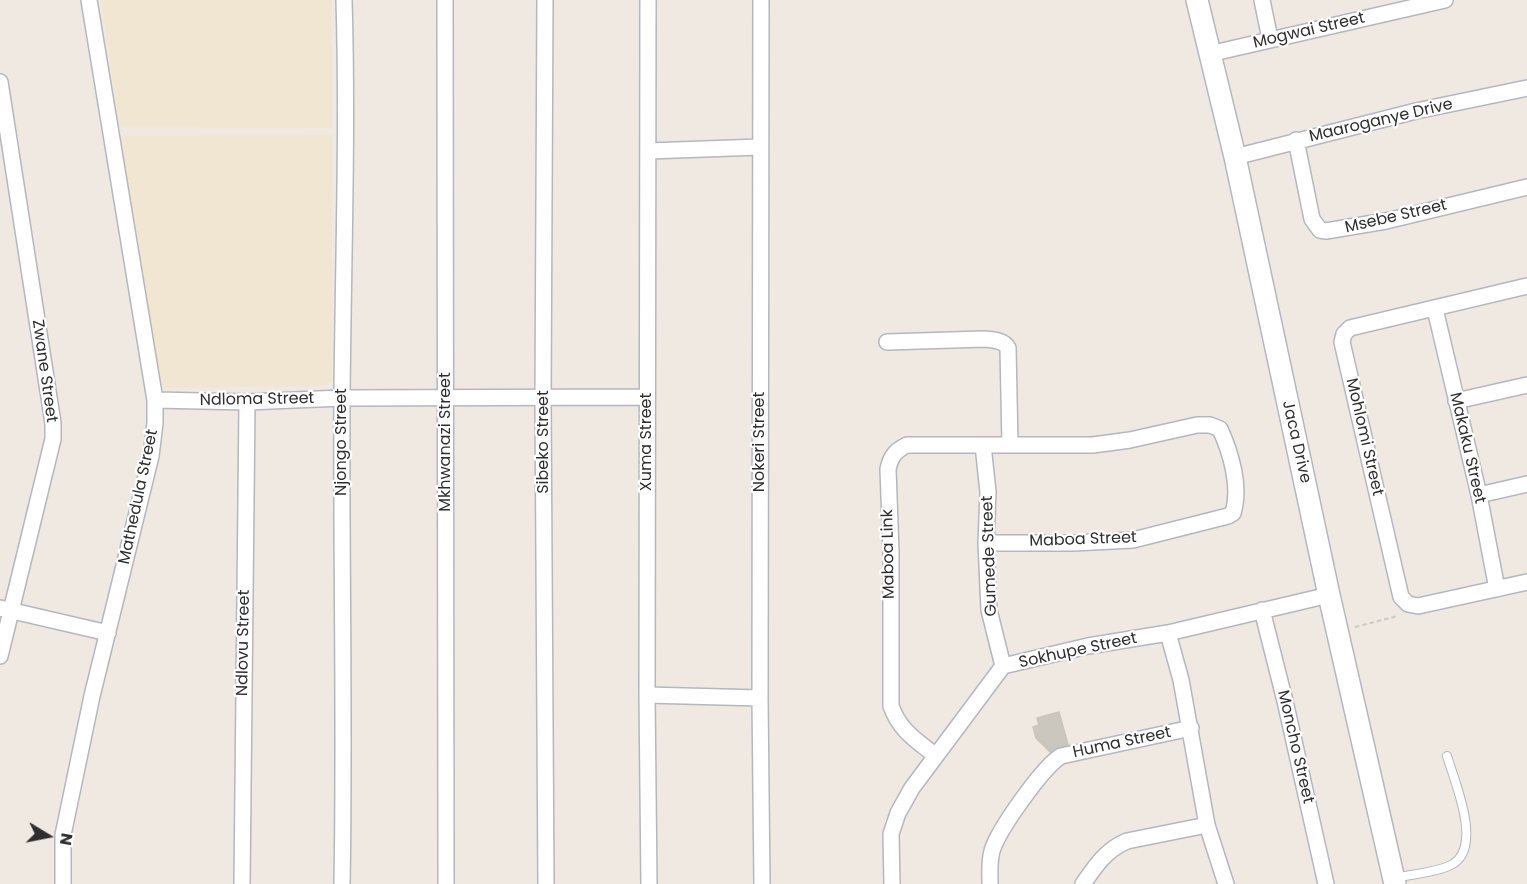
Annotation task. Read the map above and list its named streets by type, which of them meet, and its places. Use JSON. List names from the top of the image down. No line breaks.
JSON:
{"streets":{"street":["Mogwai Street","Maaroganye Drive","Msebe Street","Zwane Street","Ndloma Street","Mohlomi Street","Njongo Street","Mkhwanazi Street","Sibeko Street","Xuma Street","Nokeri Street","Jaca Drive","Makaku Street","Mathedula Street","Maboa Street","Maboa Link","Gumede Street","Ndlovu Street","Sokhupe Street","Huma Street","Moncho Street"]},"crossings":[["Mogwai Street","Jaca Drive"],["Maaroganye Drive","Msebe Street"],["Maaroganye Drive","Jaca Drive"],["Ndloma Street","Njongo Street"],["Ndloma Street","Mkhwanazi Street"],["Ndloma Street","Sibeko Street"],["Ndloma Street","Xuma Street"],["Ndloma Street","Mathedula Street"],["Ndloma Street","Ndlovu Street"],["Mohlomi Street","Makaku Street"],["Jaca Drive","Sokhupe Street"],["Maboa Street","Maboa Link"],["Maboa Street","Gumede Street"],["Maboa Link","Gumede Street"],["Maboa Link","Sokhupe Street"],["Gumede Street","Sokhupe Street"],["Sokhupe Street","Moncho Street"]],"north":"right"}
